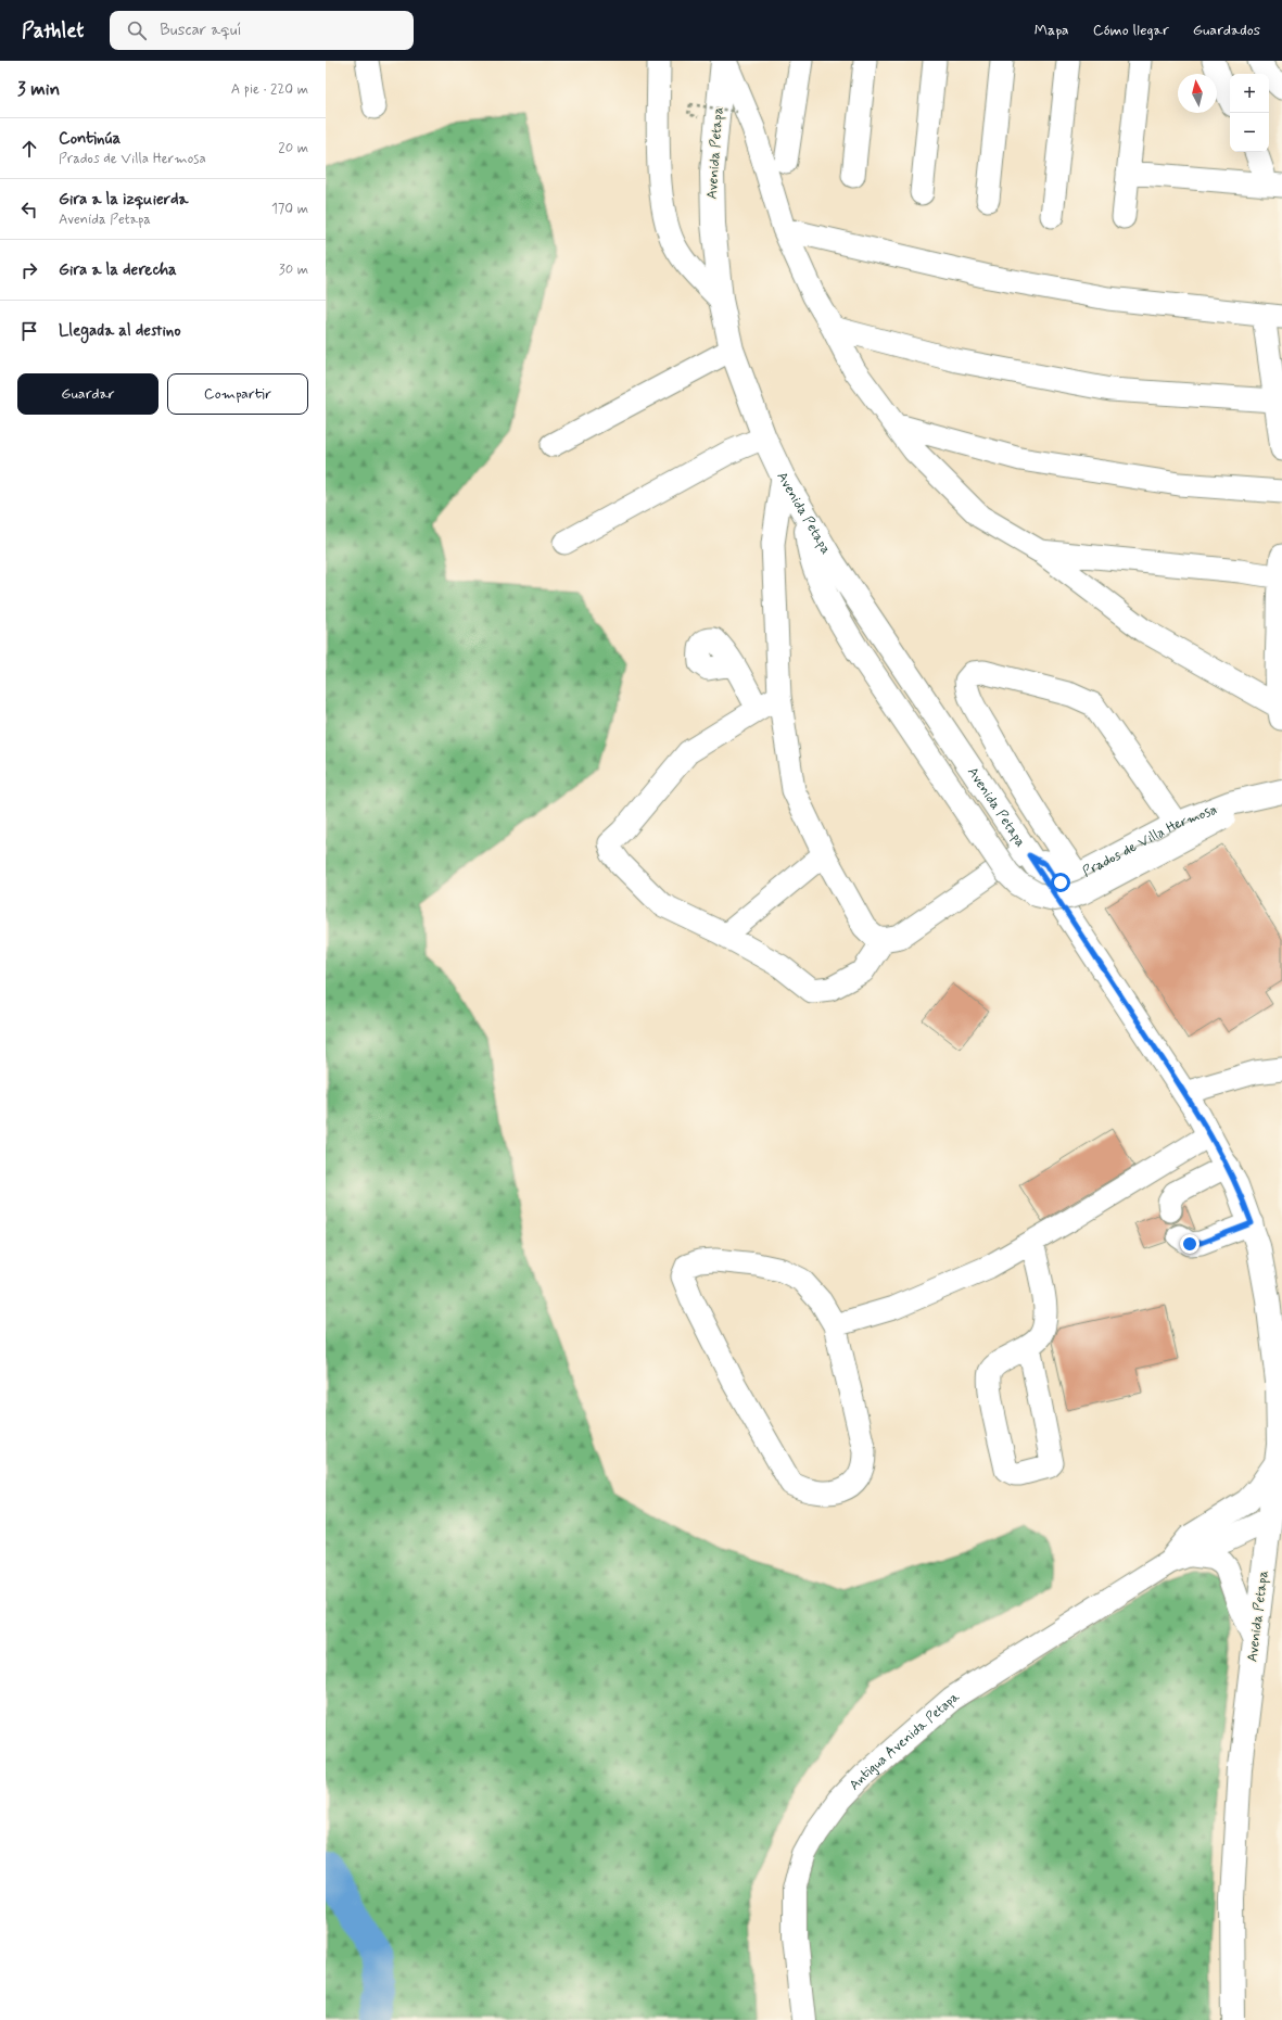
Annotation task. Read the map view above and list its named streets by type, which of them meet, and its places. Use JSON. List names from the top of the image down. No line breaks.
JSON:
{"streets":{"main road":["Avenida Petapa","Prados de Villa Hermosa","Antigua Avenida Petapa"]},"crossings":[["Avenida Petapa","Prados de Villa Hermosa"],["Avenida Petapa","Antigua Avenida Petapa"]],"north":"top","page":{"header":"Pathlet","search":"Buscar aquí","nav":["Mapa","Cómo llegar","Guardados"],"heading":["3 min","A pie · 220 m"],"map_buttons":["+","−"],"list":[["Continúa","Prados de Villa Hermosa","20 m"],["Gira a la izquierda","Avenida Petapa","170 m"],["Gira a la derecha","30 m"],"Llegada al destino"],"buttons":["Guardar","Compartir"]}}
